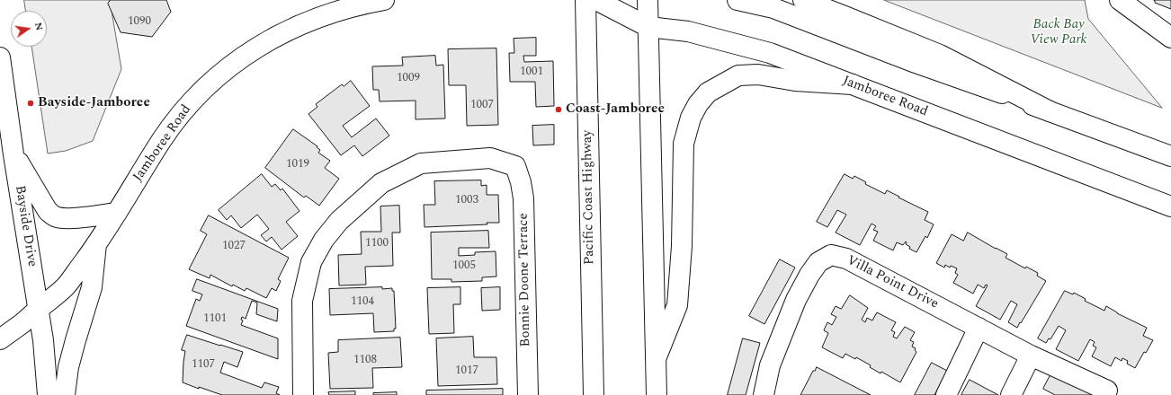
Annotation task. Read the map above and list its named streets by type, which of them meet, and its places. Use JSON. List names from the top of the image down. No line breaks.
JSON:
{"streets":{"main road":["Jamboree Road","Pacific Coast Highway","Bayside Drive","Bonnie Doone Terrace","Villa Point Drive"]},"crossings":[["Jamboree Road","Bayside Drive"]],"parks":["Back Bay View Park"],"places":["Bayside-Jamboree","Coast-Jamboree"],"house_numbers":["1090","1001","1009","1007","1019","1003","1100","1027","1005","1104","1101","1108","1107","1017"],"north":"right"}
